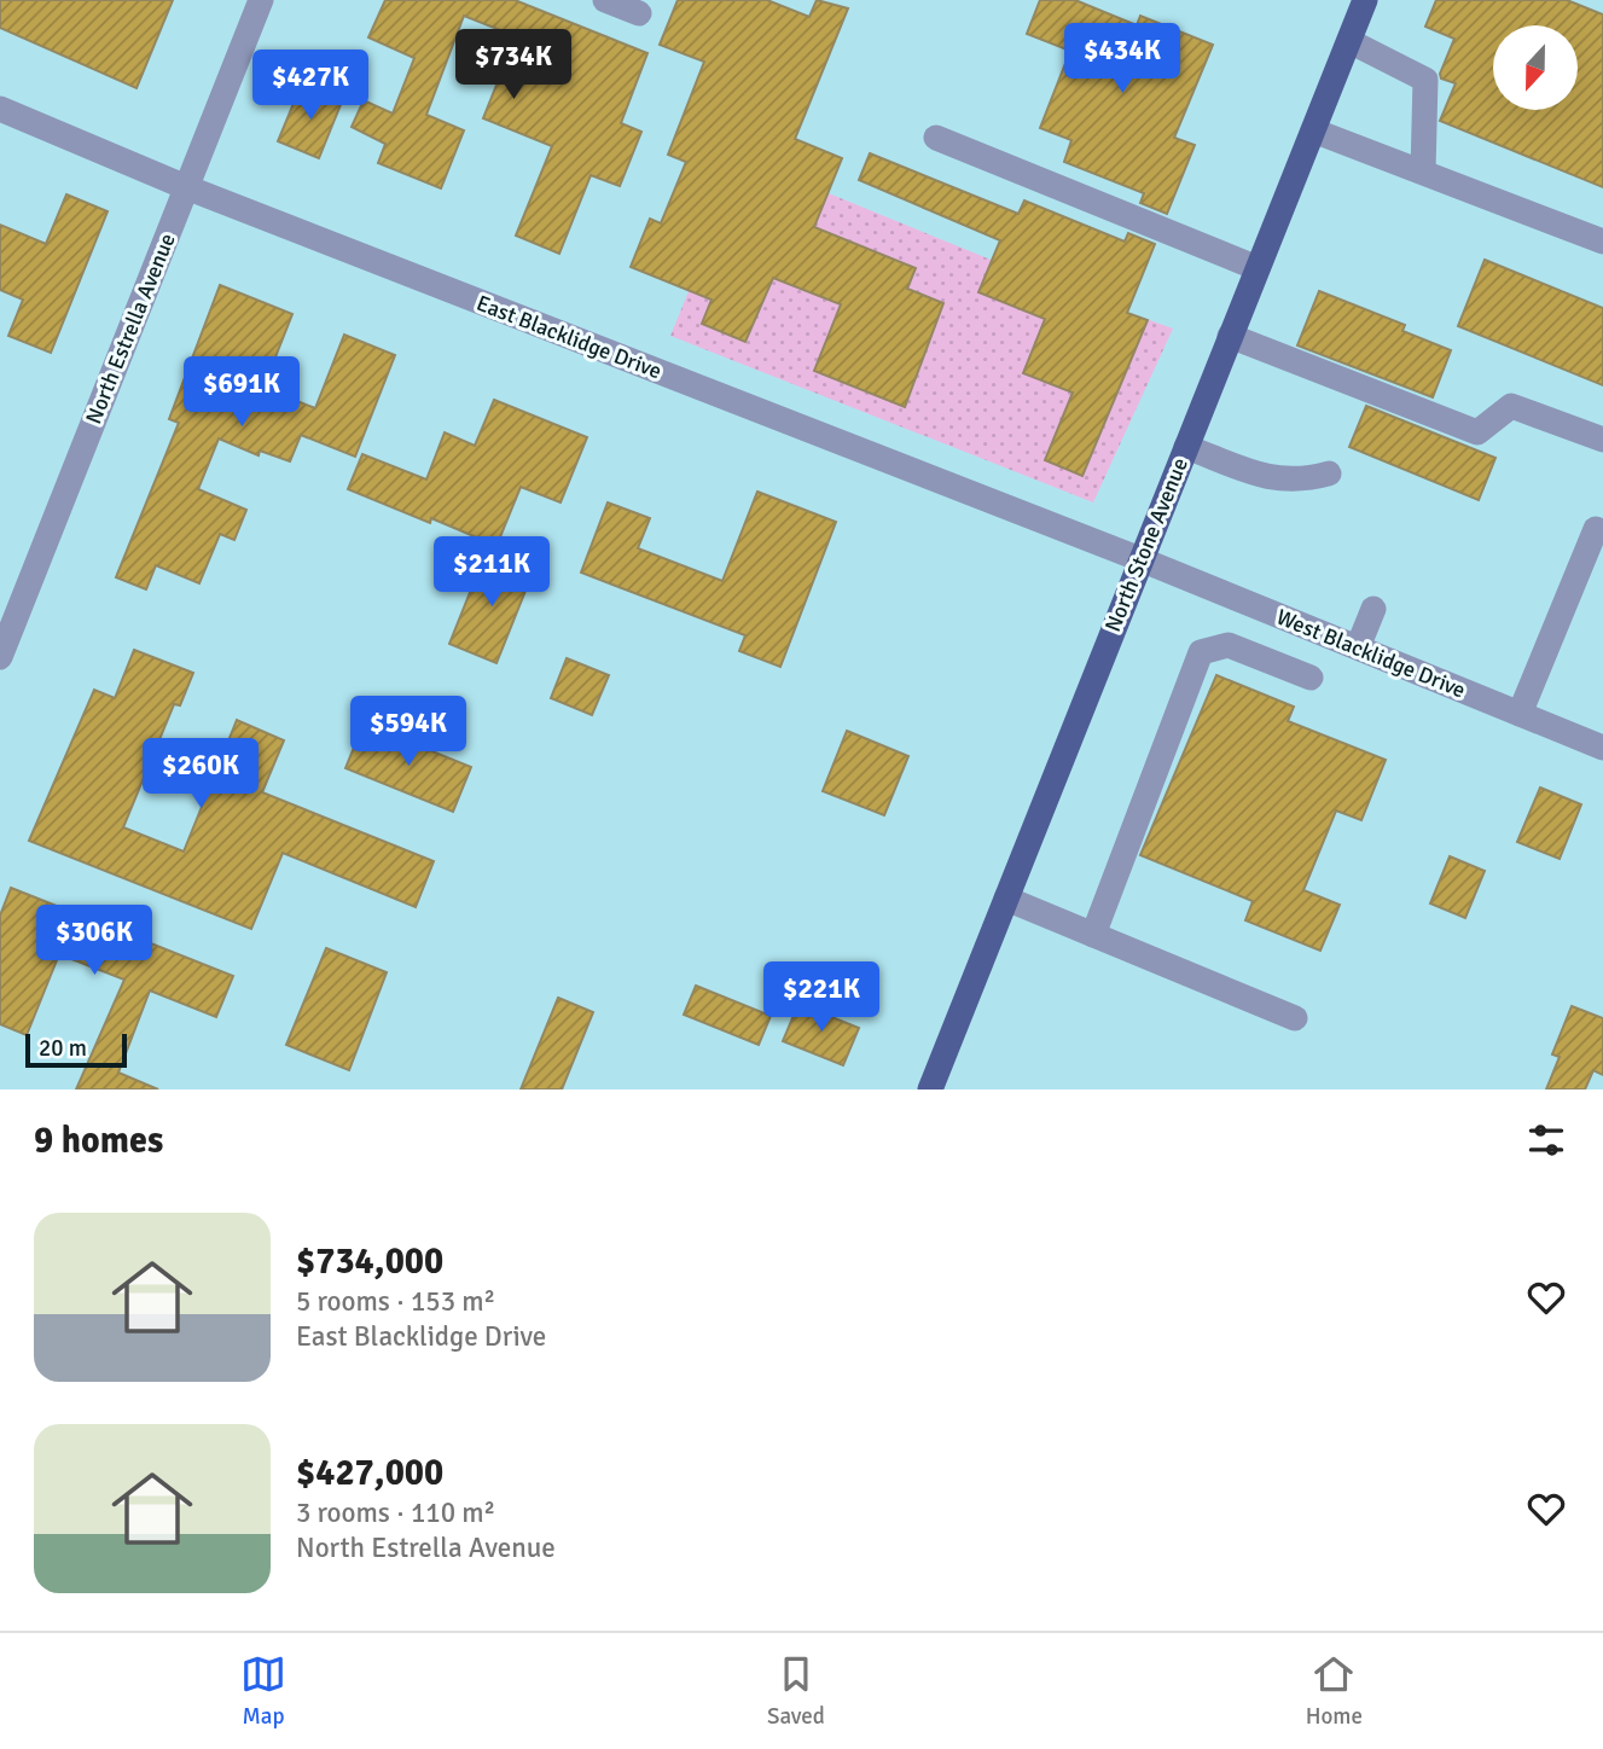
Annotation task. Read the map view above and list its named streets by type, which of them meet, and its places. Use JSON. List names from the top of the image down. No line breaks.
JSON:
{"streets":{"main road":["North Stone Avenue"],"street":["North Estrella Avenue","East Blacklidge Drive","West Blacklidge Drive"]},"crossings":[["North Estrella Avenue","East Blacklidge Drive"],["East Blacklidge Drive","North Stone Avenue"],["East Blacklidge Drive","West Blacklidge Drive"],["North Stone Avenue","West Blacklidge Drive"]],"scale_bar":"20 m","north":"bottom","page":{"price":["$434K","$734K","$427K","$691K","$211K","$594K","$260K","$306K","$221K"],"scale":"20 m","heading":"9 homes","list":[{"name":"$734,000","note":"5 rooms · 153 m² · East Blacklidge Drive"},{"name":"$427,000","note":"3 rooms · 110 m² · North Estrella Avenue"}],"tabs":["Map","Saved","Home"]}}
